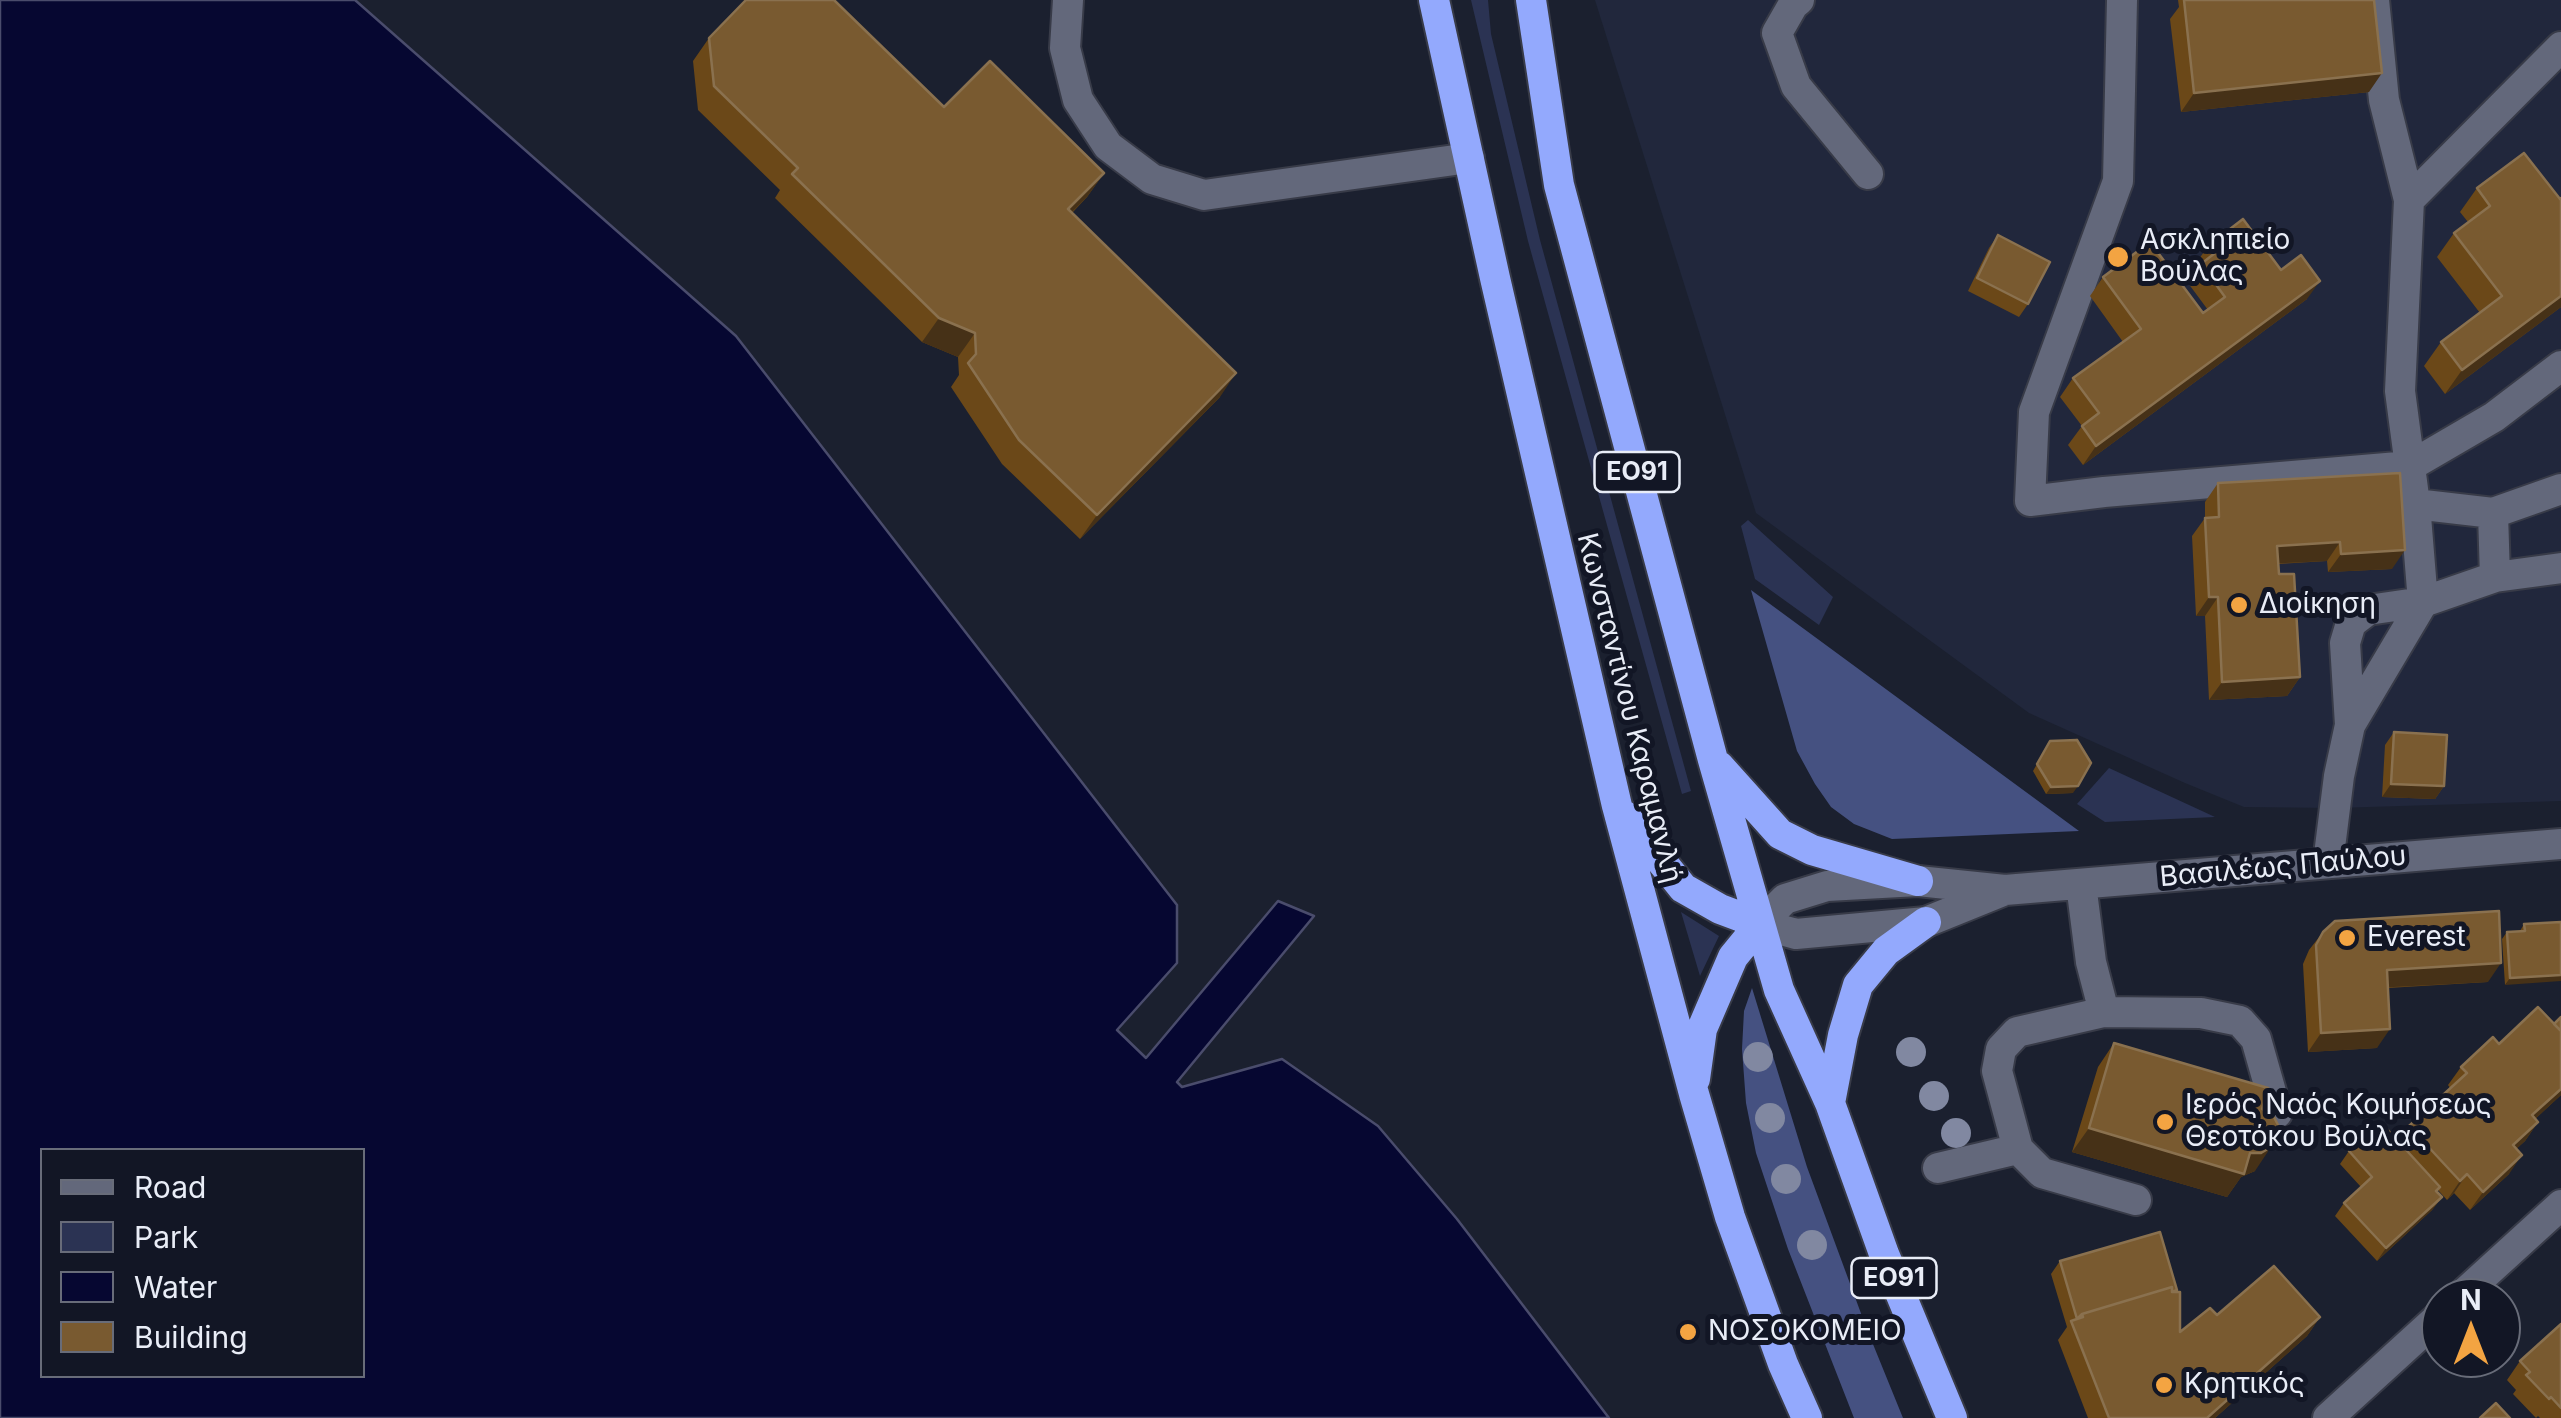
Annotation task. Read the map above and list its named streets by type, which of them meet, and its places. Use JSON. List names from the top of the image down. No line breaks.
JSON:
{"streets":{"highway":["ΕΟ91","Κωνσταντίνου Καραμανλή"],"street":["Βασιλέως Παύλου"]},"crossings":[["ΕΟ91","Βασιλέως Παύλου"]],"places":["Ασκληπιείο Βούλας","Διοίκηση","Everest","Ιερός Ναός Κοιμήσεως Θεοτόκου Βούλας","ΝΟΣΟΚΟΜΕΙΟ","Κρητικός"],"legend":["Road","Park","Water","Building"],"north":"top"}
